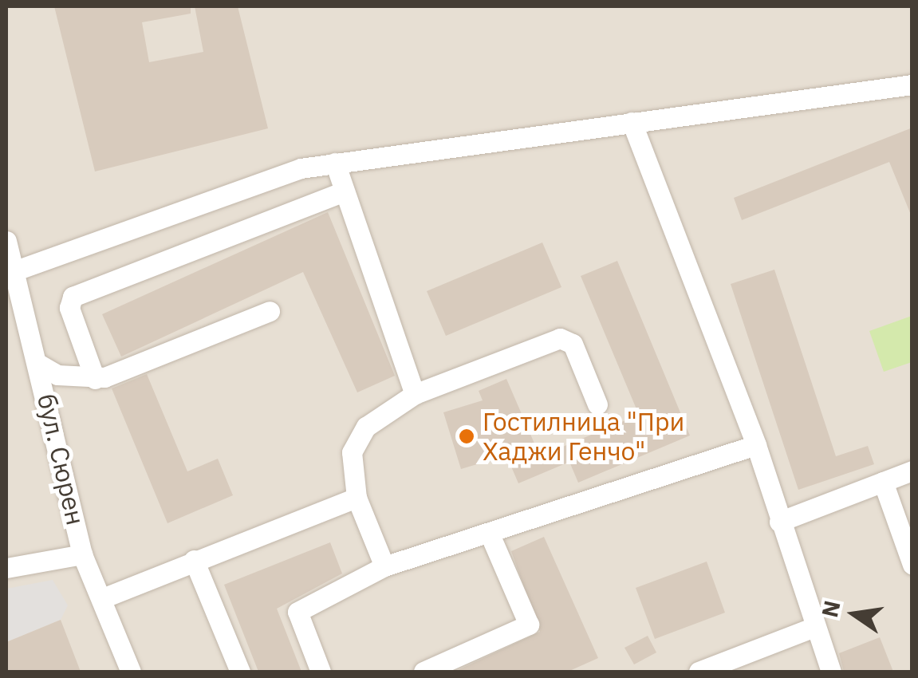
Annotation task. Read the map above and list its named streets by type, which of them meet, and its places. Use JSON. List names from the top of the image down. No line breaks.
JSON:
{"streets":{"street":["бул. Сюрен"]},"places":["Гостилница \"При Хаджи Генчо\""],"north":"left"}
